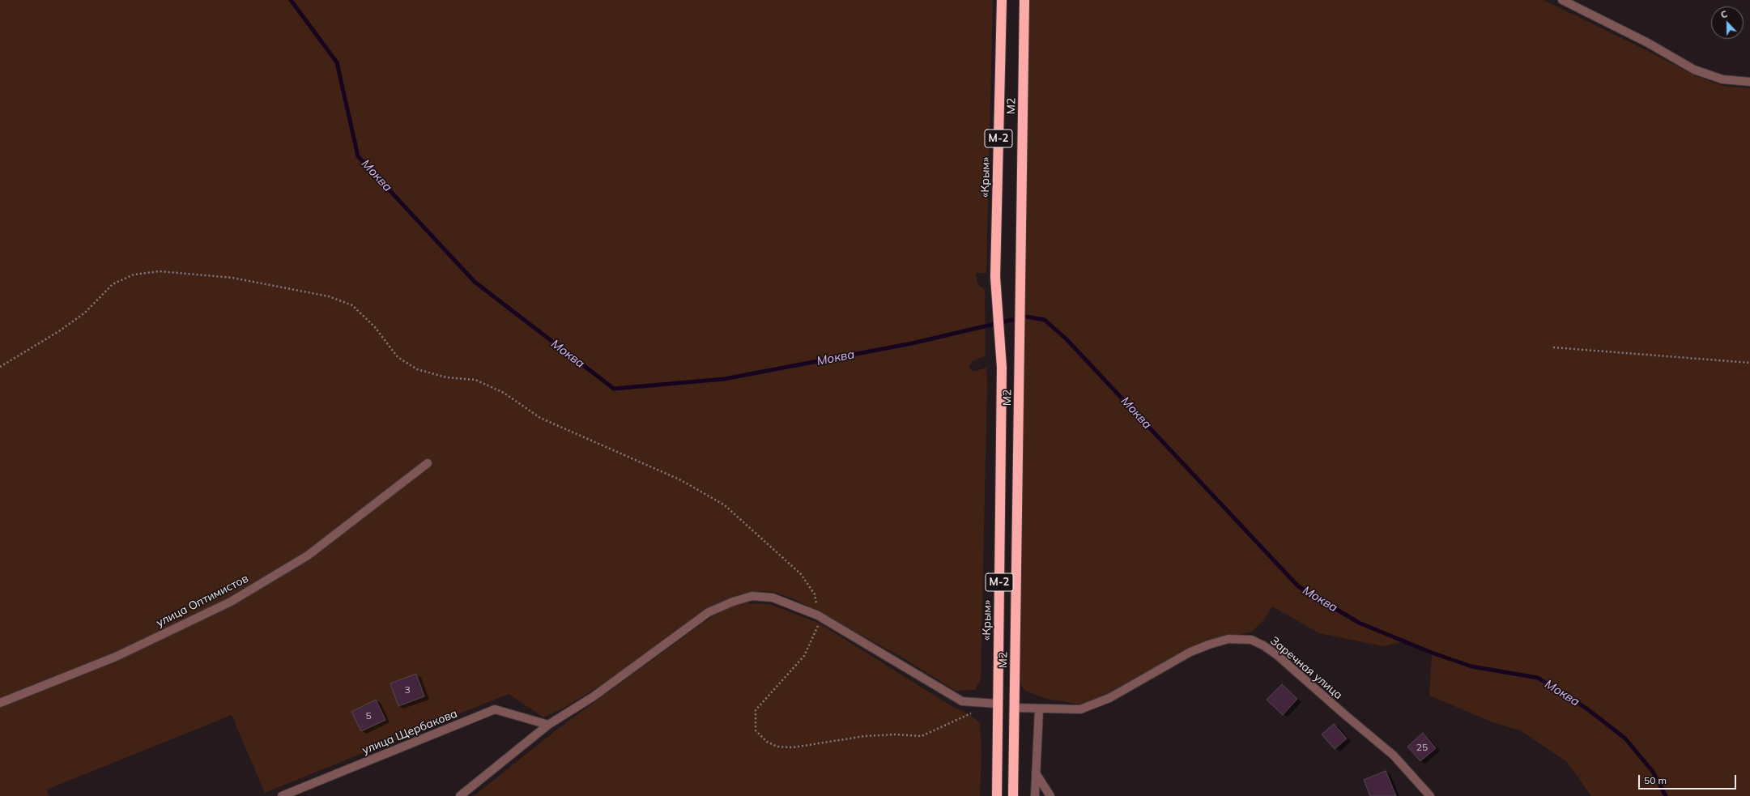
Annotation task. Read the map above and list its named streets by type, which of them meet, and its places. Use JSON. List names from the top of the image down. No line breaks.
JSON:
{"streets":{"highway":["М2","М-2","«Крым»"],"street":["улица Оптимистов","Заречная улица","улица Щербакова"]},"crossings":[["М2","Заречная улица"]],"water":["Моква"],"house_numbers":["3","5","25"],"scale_bar":"50 m","north":"top"}
